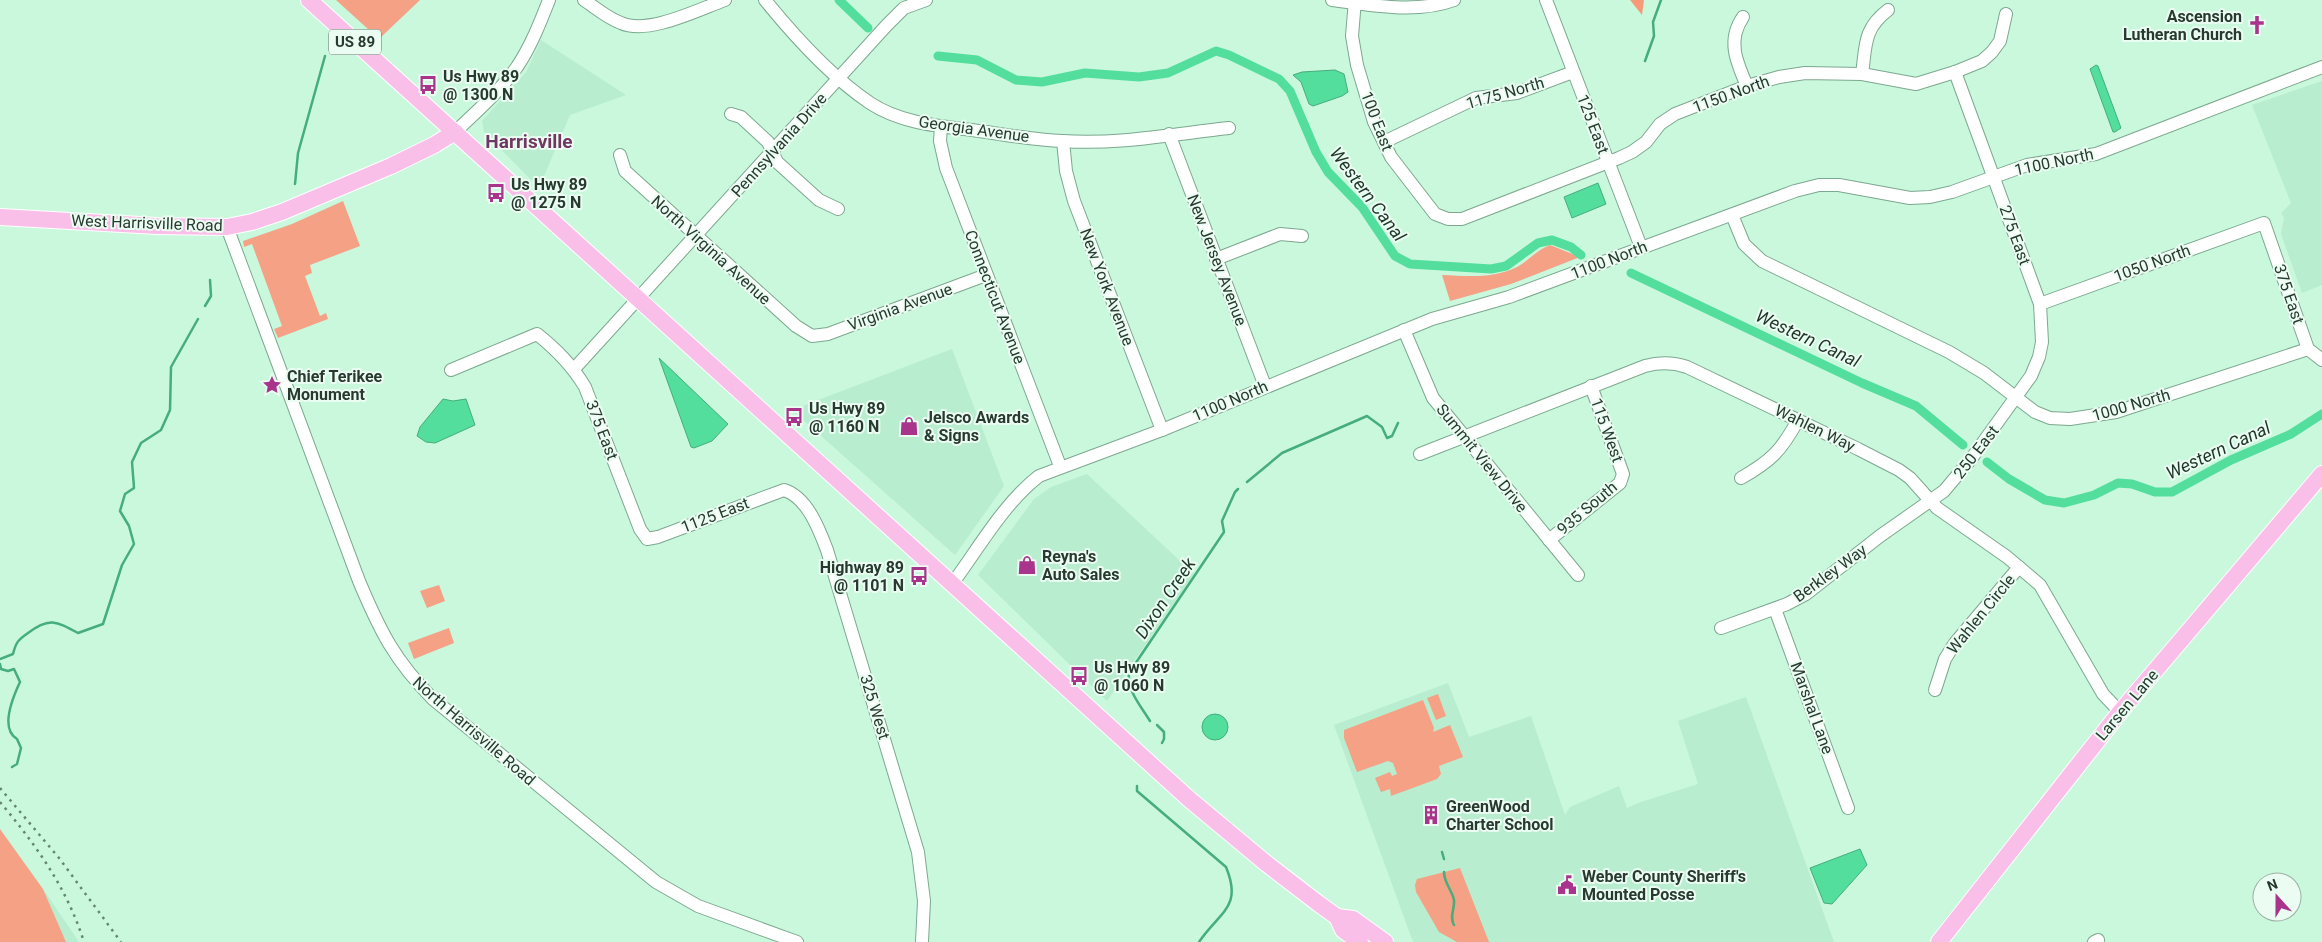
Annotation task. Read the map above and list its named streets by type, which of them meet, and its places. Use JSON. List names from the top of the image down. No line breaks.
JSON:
{"streets":{"main road":["US 89","West Harrisville Road","Larsen Lane"],"street":["1175 North","1150 North","100 East","125 East","Georgia Avenue","Pennsylvania Drive","1100 North","275 East","North Virginia Avenue","New Jersey Avenue","1050 North","New York Avenue","375 East","Connecticut Avenue","Virginia Avenue","1000 North","Wahlen Way","115 West","250 East","Summit View Drive","935 South","1125 East","Berkley Way","Wahlen Circle","325 West","Marshal Lane","North Harrisville Road"]},"crossings":[["US 89","Pennsylvania Drive"],["US 89","1100 North"],["US 89","West Harrisville Road"],["1175 North","100 East"],["1175 North","125 East"],["1150 North","100 East"],["1150 North","125 East"],["1150 North","275 East"],["125 East","1100 North"],["Georgia Avenue","Pennsylvania Drive"],["Georgia Avenue","New Jersey Avenue"],["Georgia Avenue","New York Avenue"],["Georgia Avenue","Connecticut Avenue"],["Pennsylvania Drive","North Virginia Avenue"],["1100 North","275 East"],["1100 North","New Jersey Avenue"],["1100 North","New York Avenue"],["1100 North","Connecticut Avenue"],["1100 North","1000 North"],["1100 North","Summit View Drive"],["West Harrisville Road","North Harrisville Road"],["275 East","1050 North"],["275 East","1000 North"],["275 East","250 East"],["North Virginia Avenue","Virginia Avenue"],["1050 North","375 East"],["375 East","1000 North"],["375 East","1125 East"],["Connecticut Avenue","Virginia Avenue"],["1000 North","250 East"],["Wahlen Way","115 West"],["Wahlen Way","250 East"],["Wahlen Way","Summit View Drive"],["Wahlen Way","Berkley Way"],["Wahlen Way","Wahlen Circle"],["Wahlen Way","Larsen Lane"],["115 West","935 South"],["250 East","Berkley Way"],["Summit View Drive","935 South"],["1125 East","325 West"],["Berkley Way","Marshal Lane"]],"districts":["Harrisville"],"water":["Western Canal","Dixon Creek"],"places":{"church":["Ascension Lutheran Church"],"bus stop":["Us Hwy 89 @ 1300 N","Us Hwy 89 @ 1275 N","Us Hwy 89 @ 1160 N","Highway 89 @ 1101 N","Us Hwy 89 @ 1060 N"],"place":["Chief Terikee Monument"],"shop":["Jelsco Awards & Signs","Reyna's Auto Sales"],"building":["GreenWood Charter School"],"public building":["Weber County Sheriff's Mounted Posse"]},"north":"top"}
